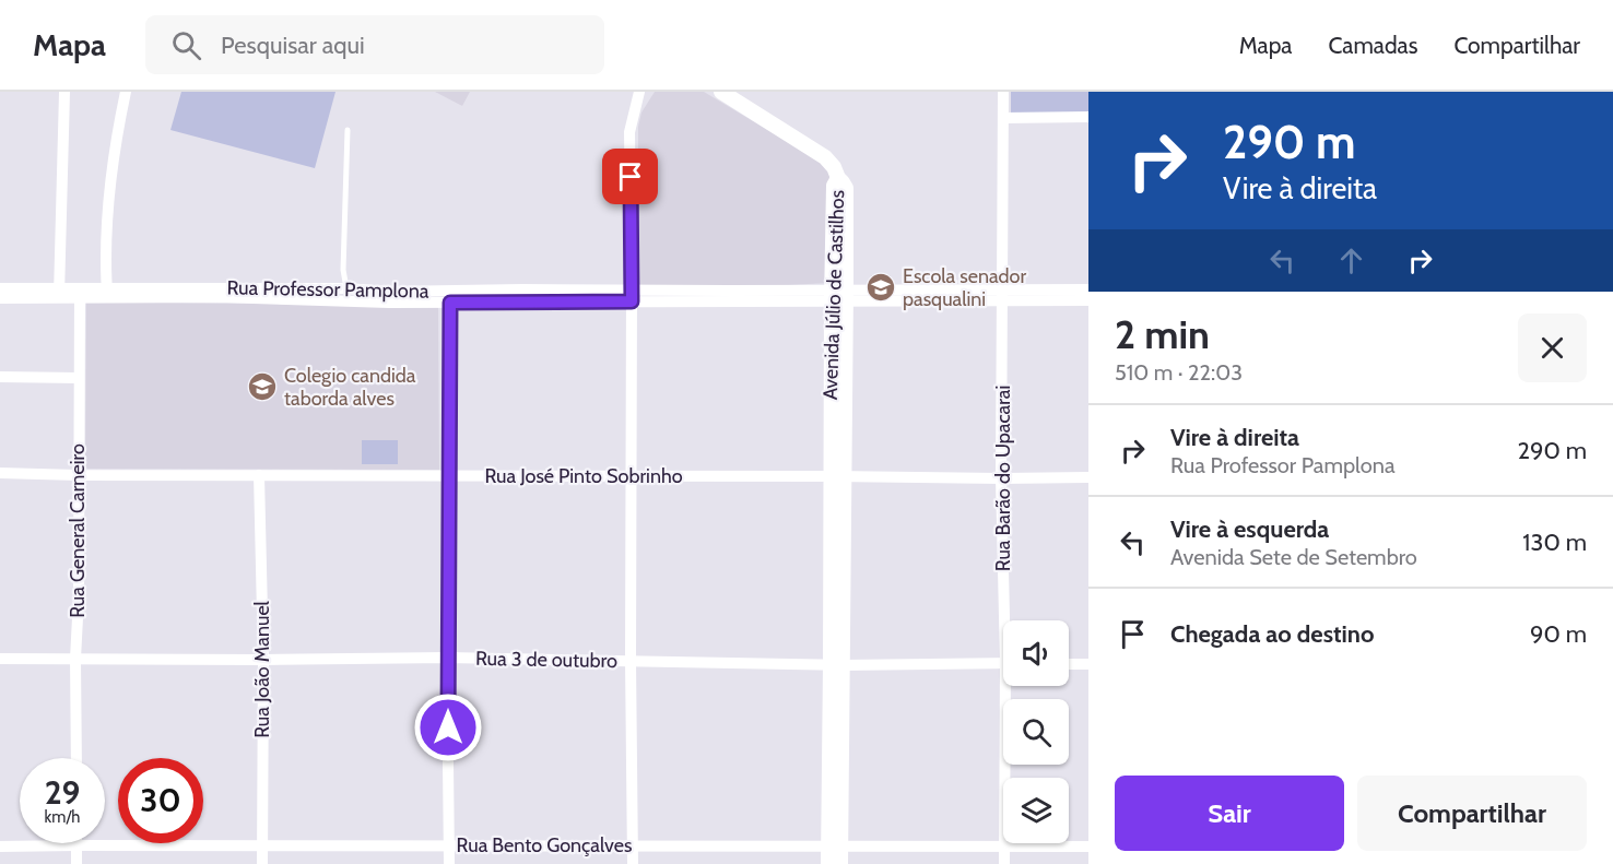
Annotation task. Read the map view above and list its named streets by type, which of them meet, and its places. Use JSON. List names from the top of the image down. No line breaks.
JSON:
{"streets":{"street":["Rua Professor Pamplona","Avenida Júlio de Castilhos","Rua José Pinto Sobrinho","Rua Barão do Upacarai","Rua General Carneiro","Rua 3 de outubro","Rua João Manuel","Rua Bento Gonçalves"]},"crossings":[["Rua Professor Pamplona","Avenida Júlio de Castilhos"],["Rua Professor Pamplona","Rua Barão do Upacarai"],["Rua Professor Pamplona","Rua General Carneiro"],["Avenida Júlio de Castilhos","Rua José Pinto Sobrinho"],["Avenida Júlio de Castilhos","Rua 3 de outubro"],["Avenida Júlio de Castilhos","Rua Bento Gonçalves"],["Rua José Pinto Sobrinho","Rua Barão do Upacarai"],["Rua José Pinto Sobrinho","Rua General Carneiro"],["Rua José Pinto Sobrinho","Rua João Manuel"],["Rua Barão do Upacarai","Rua Bento Gonçalves"],["Rua General Carneiro","Rua 3 de outubro"],["Rua 3 de outubro","Rua João Manuel"],["Rua João Manuel","Rua Bento Gonçalves"]],"places":{"school or university":["Escola senador pasqualini","Colegio candida taborda alves"]},"page":{"header":"Mapa","search":"Pesquisar aqui","nav":["Mapa","Camadas","Compartilhar"],"turn":["290 m","Vire à direita"],"heading":["2 min","510 m · 22:03"],"list":[{"name":"Vire à direita","note":"Rua Professor Pamplona","value":"290 m"},{"name":"Vire à esquerda","note":"Avenida Sete de Setembro","value":"130 m"},{"name":"Chegada ao destino","value":"90 m"}],"speed":"29 km/h","limit":"30","buttons":["Sair","Compartilhar"]}}
